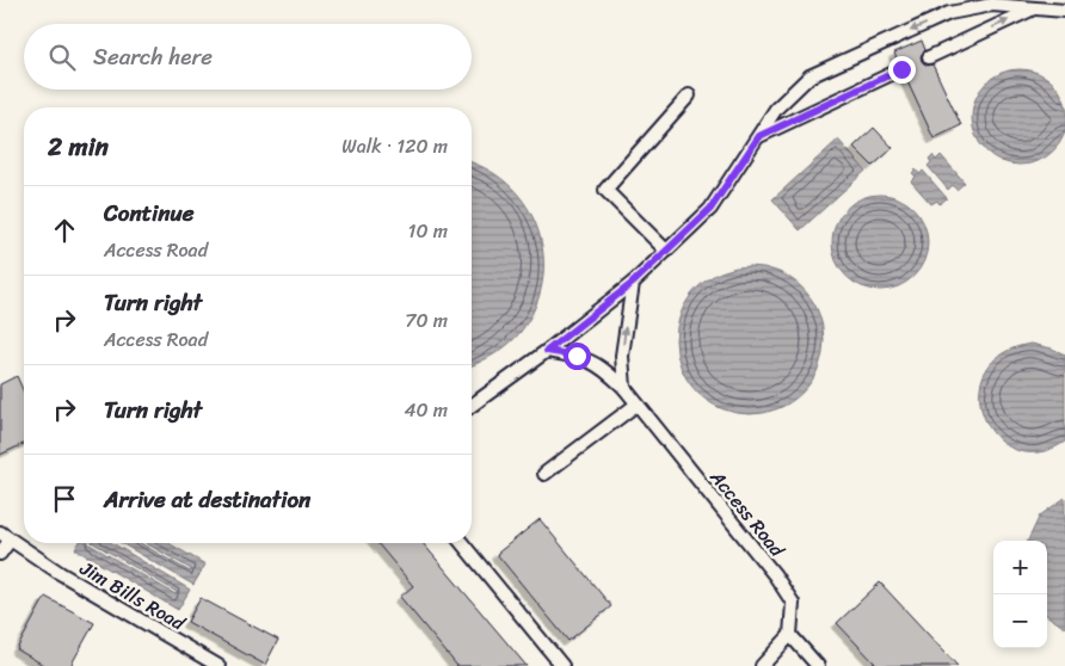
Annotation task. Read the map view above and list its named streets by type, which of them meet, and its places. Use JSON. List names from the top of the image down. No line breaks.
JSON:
{"streets":{"lane":["Access Road","Jim Bills Road"]},"page":{"search":"Search here","heading":["2 min","Walk · 120 m"],"list":[["Continue","Access Road","10 m"],["Turn right","Access Road","70 m"],["Turn right","40 m"],"Arrive at destination"],"map_buttons":["+","−"]}}
